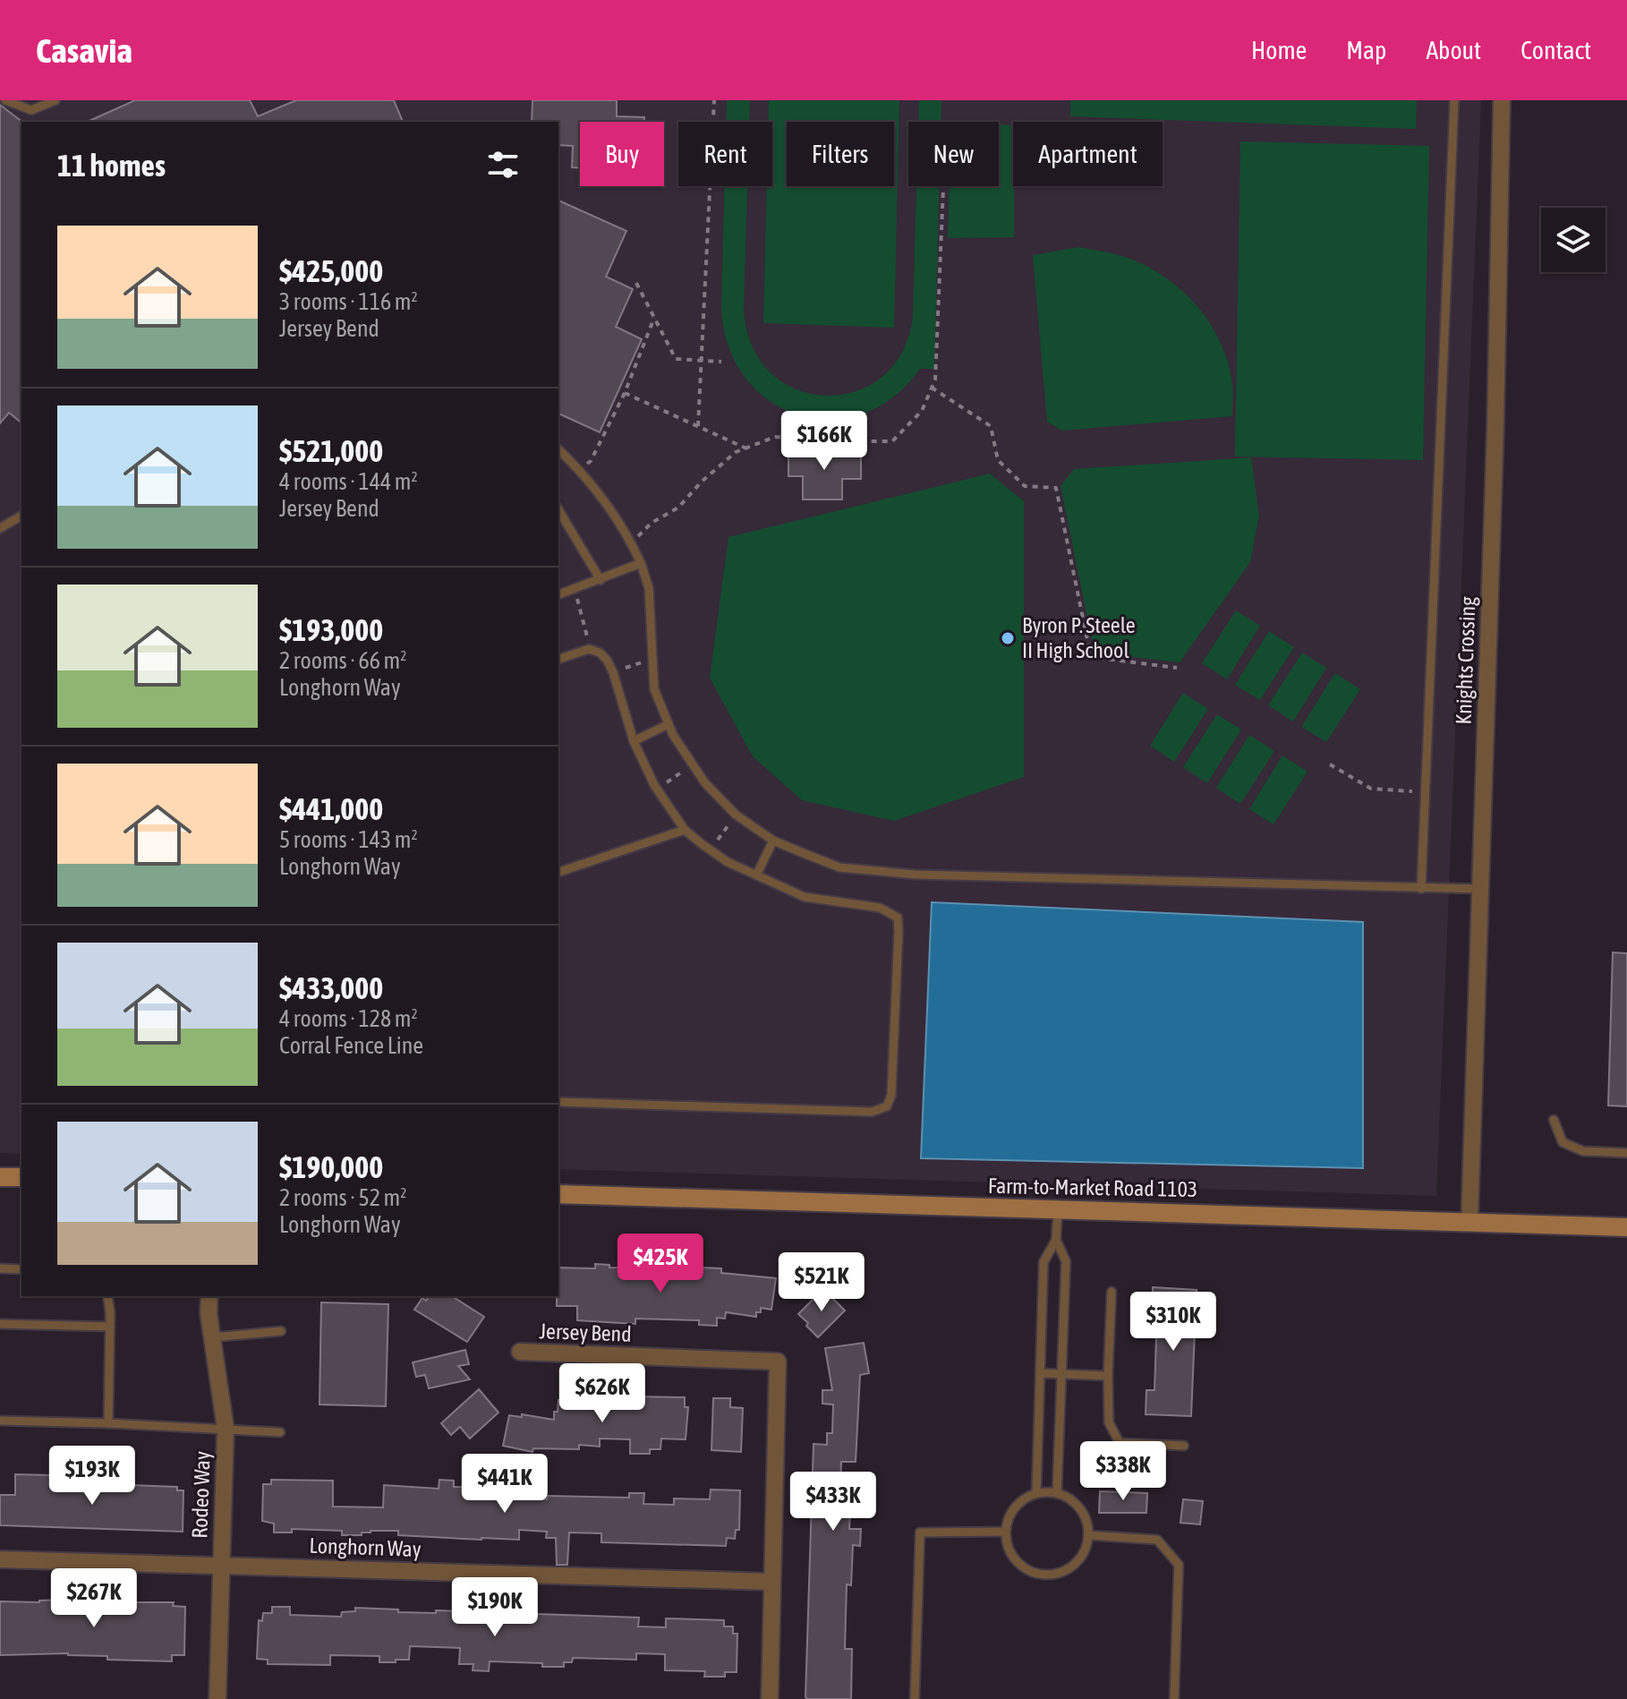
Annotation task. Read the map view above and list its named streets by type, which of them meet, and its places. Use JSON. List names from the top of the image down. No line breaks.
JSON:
{"streets":{"main road":["Farm-to-Market Road 1103"],"street":["Knights Crossing","Jersey Bend","Rodeo Way","Longhorn Way"]},"crossings":[["Knights Crossing","Farm-to-Market Road 1103"],["Jersey Bend","Longhorn Way"],["Rodeo Way","Longhorn Way"]],"places":["Byron P. Steele II High School"],"page":{"header":"Casavia","nav":["Home","Map","About","Contact"],"chip":["Buy","Rent","Filters","New","Apartment"],"heading":"11 homes","list":[{"name":"$425,000","note":"3 rooms · 116 m² · Jersey Bend"},{"name":"$521,000","note":"4 rooms · 144 m² · Jersey Bend"},{"name":"$193,000","note":"2 rooms · 66 m² · Longhorn Way"},{"name":"$441,000","note":"5 rooms · 143 m² · Longhorn Way"},{"name":"$433,000","note":"4 rooms · 128 m² · Corral Fence Line"},{"name":"$190,000","note":"2 rooms · 52 m² · Longhorn Way"}],"price":["$166K","$425K","$521K","$310K","$626K","$338K","$193K","$441K","$433K","$267K","$190K"]}}
